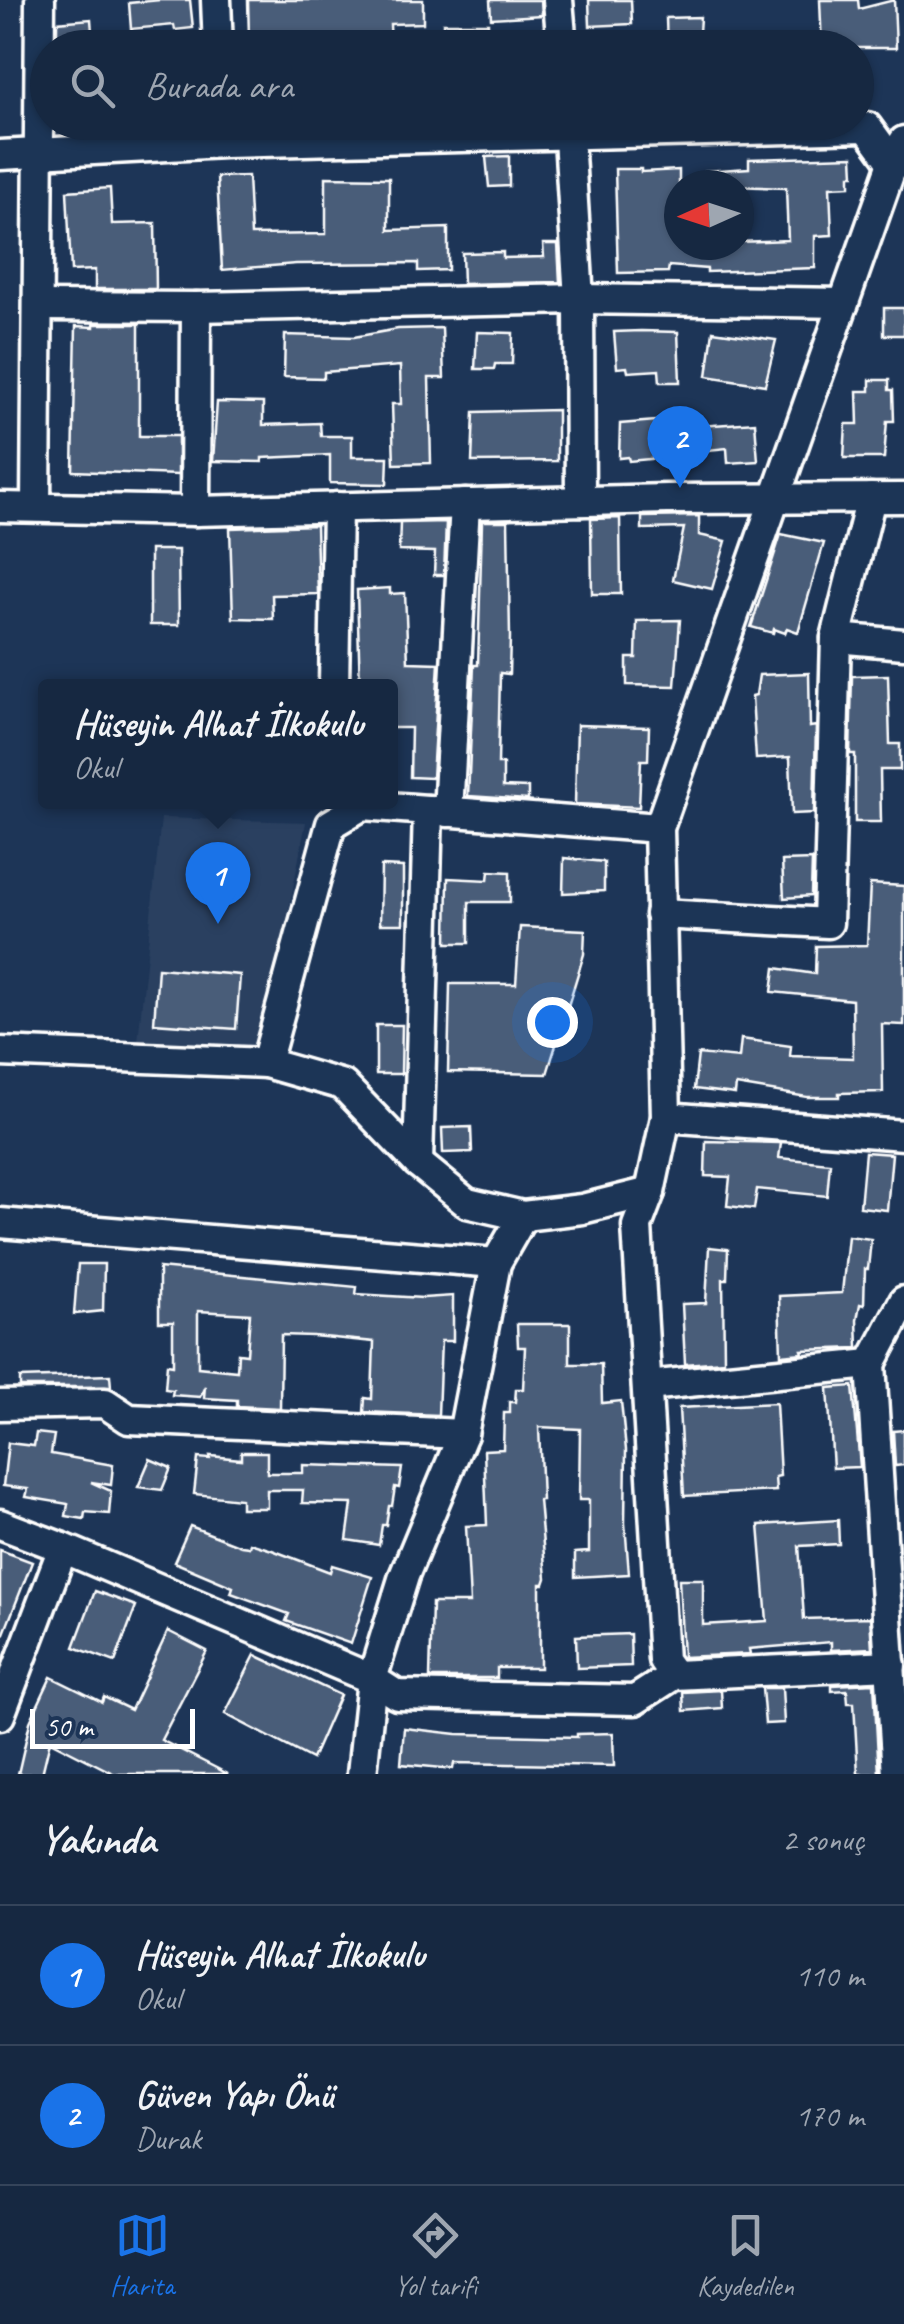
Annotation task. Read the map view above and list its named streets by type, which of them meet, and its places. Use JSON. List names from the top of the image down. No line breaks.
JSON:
{"scale_bar":"50 m","north":"left","page":{"search":"Burada ara","pins":["2","1"],"popup":["Hüseyin Alhat İlkokulu","Okul"],"scale":"50 m","heading":["Yakında","2 sonuç"],"list":[{"mark":"1","name":"Hüseyin Alhat İlkokulu","note":"Okul","value":"110 m"},{"mark":"2","name":"Güven Yapı Önü","note":"Durak","value":"170 m"}],"nav":["Harita","Yol tarifi","Kaydedilen"]}}
